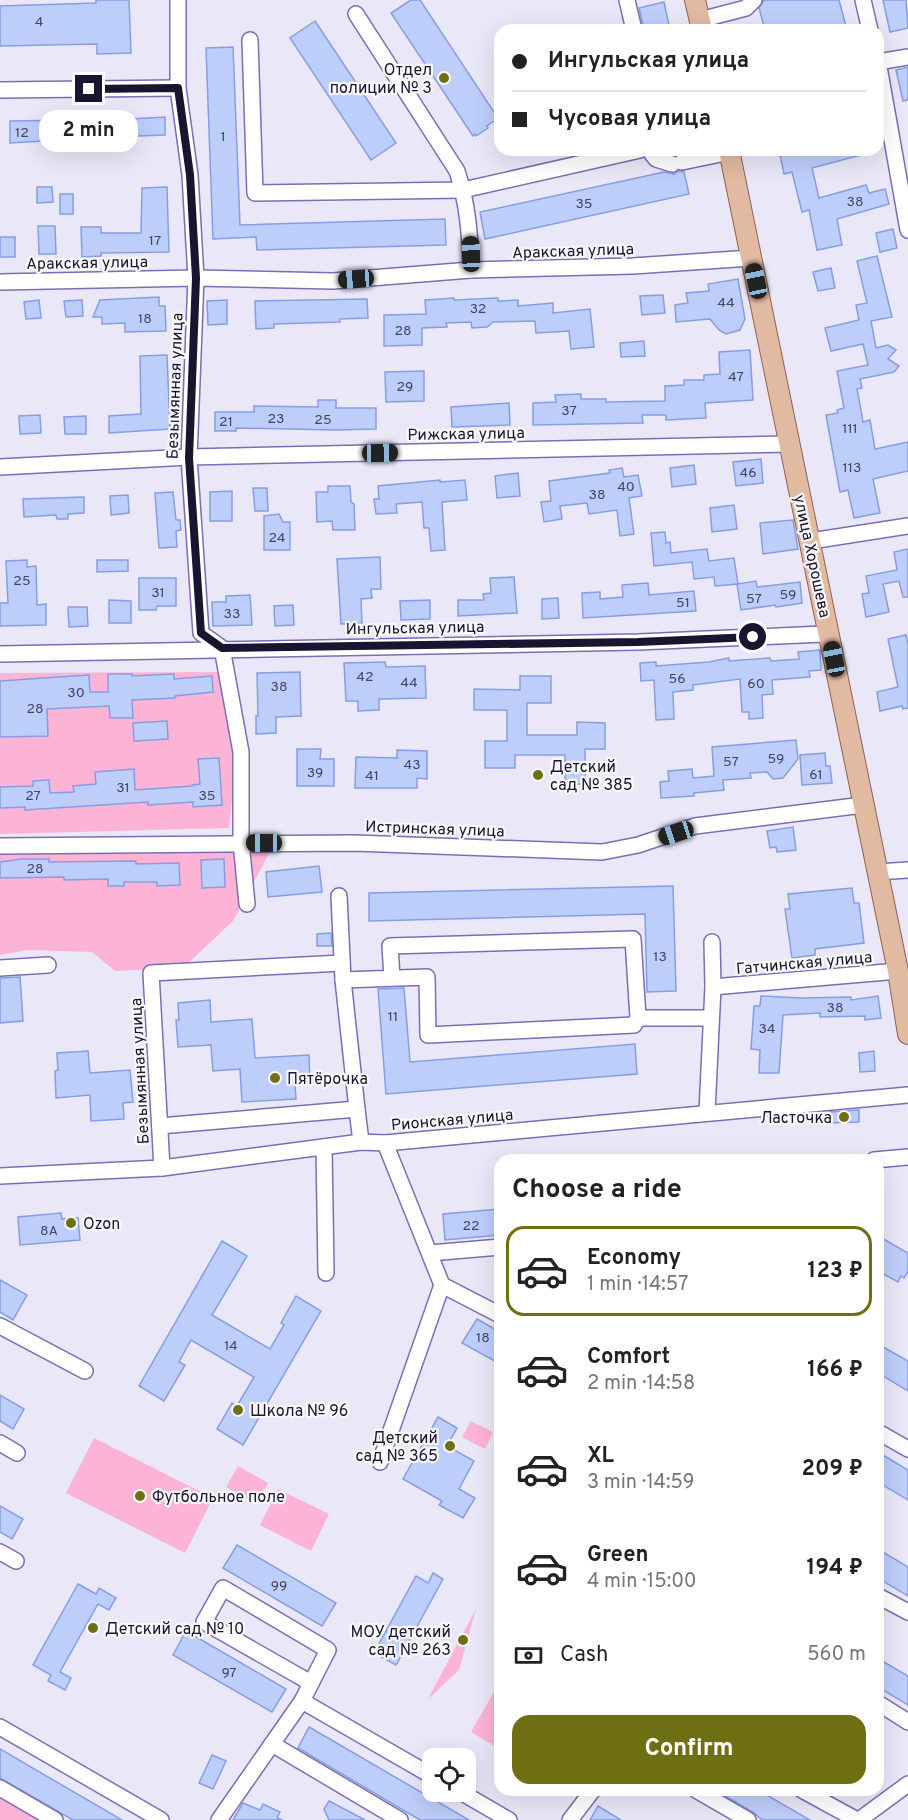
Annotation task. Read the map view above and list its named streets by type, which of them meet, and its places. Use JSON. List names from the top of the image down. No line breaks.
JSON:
{"streets":{"main road":["улица Хорошева"],"street":["Аракская улица","Безымянная улица","Рижская улица","Ингульская улица","Истринская улица","Гатчинская улица","Рионская улица"]},"crossings":[["Аракская улица","Безымянная улица"],["Аракская улица","улица Хорошева"],["Безымянная улица","Рижская улица"],["Безымянная улица","Ингульская улица"],["Безымянная улица","Рионская улица"],["Рижская улица","улица Хорошева"],["улица Хорошева","Ингульская улица"],["улица Хорошева","Истринская улица"],["улица Хорошева","Гатчинская улица"]],"places":["Отдел полиции № 3","Детский сад № 385","Пятёрочка","Ласточка","Ozon","Школа № 96","Детский сад № 365","Футбольное поле","Детский сад № 10","МОУ детский сад № 263"],"house_numbers":["4","12","1","38","35","17","44","32","18","28","47","29","37","23","25","21","111","113","46","40","38","24","25","31","59","57","51","33","42","56","44","60","38","30","28","59","57","43","39","61","41","31","27","35","28","13","38","11","34","22","8А","18","14","99","97"],"page":{"banner":["Ингульская улица","Чусовая улица"],"bubble":"2 min","heading":"Choose a ride","list":[{"name":"Economy","note":"1 min · 14:57","value":"123 ₽"},{"name":"Comfort","note":"2 min · 14:58","value":"166 ₽"},{"name":"XL","note":"3 min · 14:59","value":"209 ₽"},{"name":"Green","note":"4 min · 15:00","value":"194 ₽"}],"pay":["Cash","560 m"],"buttons":"Confirm"}}
